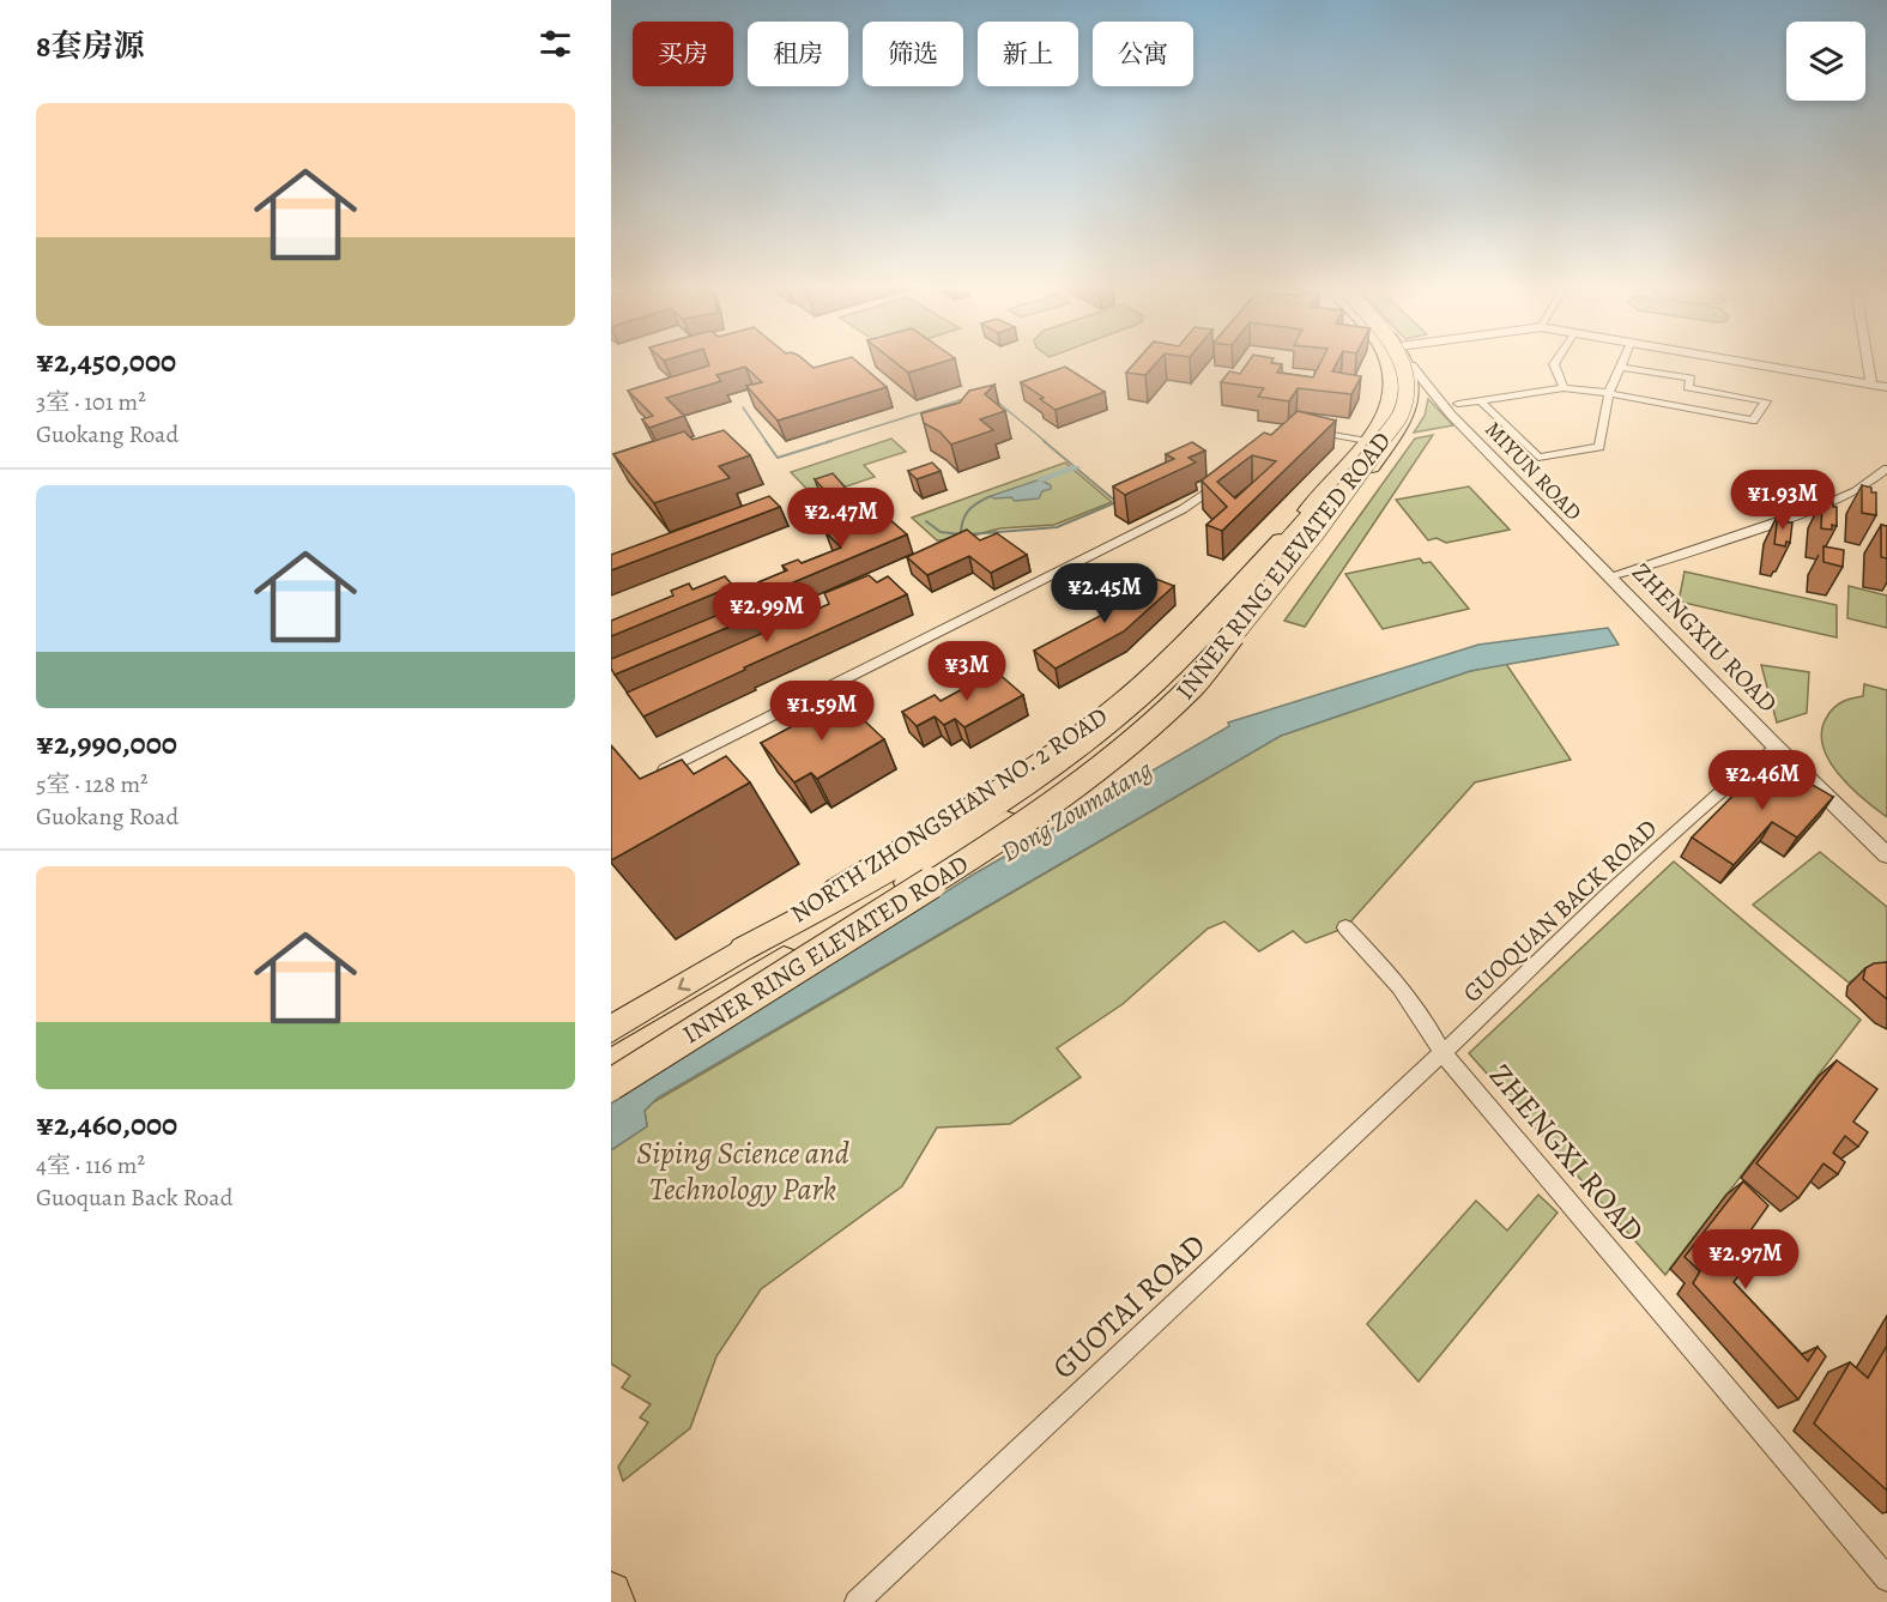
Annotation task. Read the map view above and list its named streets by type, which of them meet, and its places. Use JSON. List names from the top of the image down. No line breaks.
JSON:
{"streets":{"highway":["INNER RING ELEVATED ROAD"],"main road":["NORTH ZHONGSHAN NO. 2 ROAD"],"street":["MIYUN ROAD","ZHENGXIU ROAD","GUOQUAN BACK ROAD","ZHENGXI ROAD","GUOTAI ROAD"]},"crossings":[["MIYUN ROAD","ZHENGXIU ROAD"],["MIYUN ROAD","NORTH ZHONGSHAN NO. 2 ROAD"],["INNER RING ELEVATED ROAD","NORTH ZHONGSHAN NO. 2 ROAD"],["ZHENGXIU ROAD","GUOQUAN BACK ROAD"],["GUOQUAN BACK ROAD","ZHENGXI ROAD"],["GUOQUAN BACK ROAD","GUOTAI ROAD"],["ZHENGXI ROAD","GUOTAI ROAD"]],"water":["Dong Zoumatang"],"parks":["Siping Science and Technology Park"],"page":{"heading":"8套房源","chip":["买房","租房","筛选","新上","公寓"],"list":[{"name":"¥2,450,000","note":"3室 · 101 m² · Guokang Road"},{"name":"¥2,990,000","note":"5室 · 128 m² · Guokang Road"},{"name":"¥2,460,000","note":"4室 · 116 m² · Guoquan Back Road"}],"price":["¥1.93M","¥2.47M","¥2.45M","¥2.99M","¥3M","¥1.59M","¥2.46M","¥2.97M"]}}
